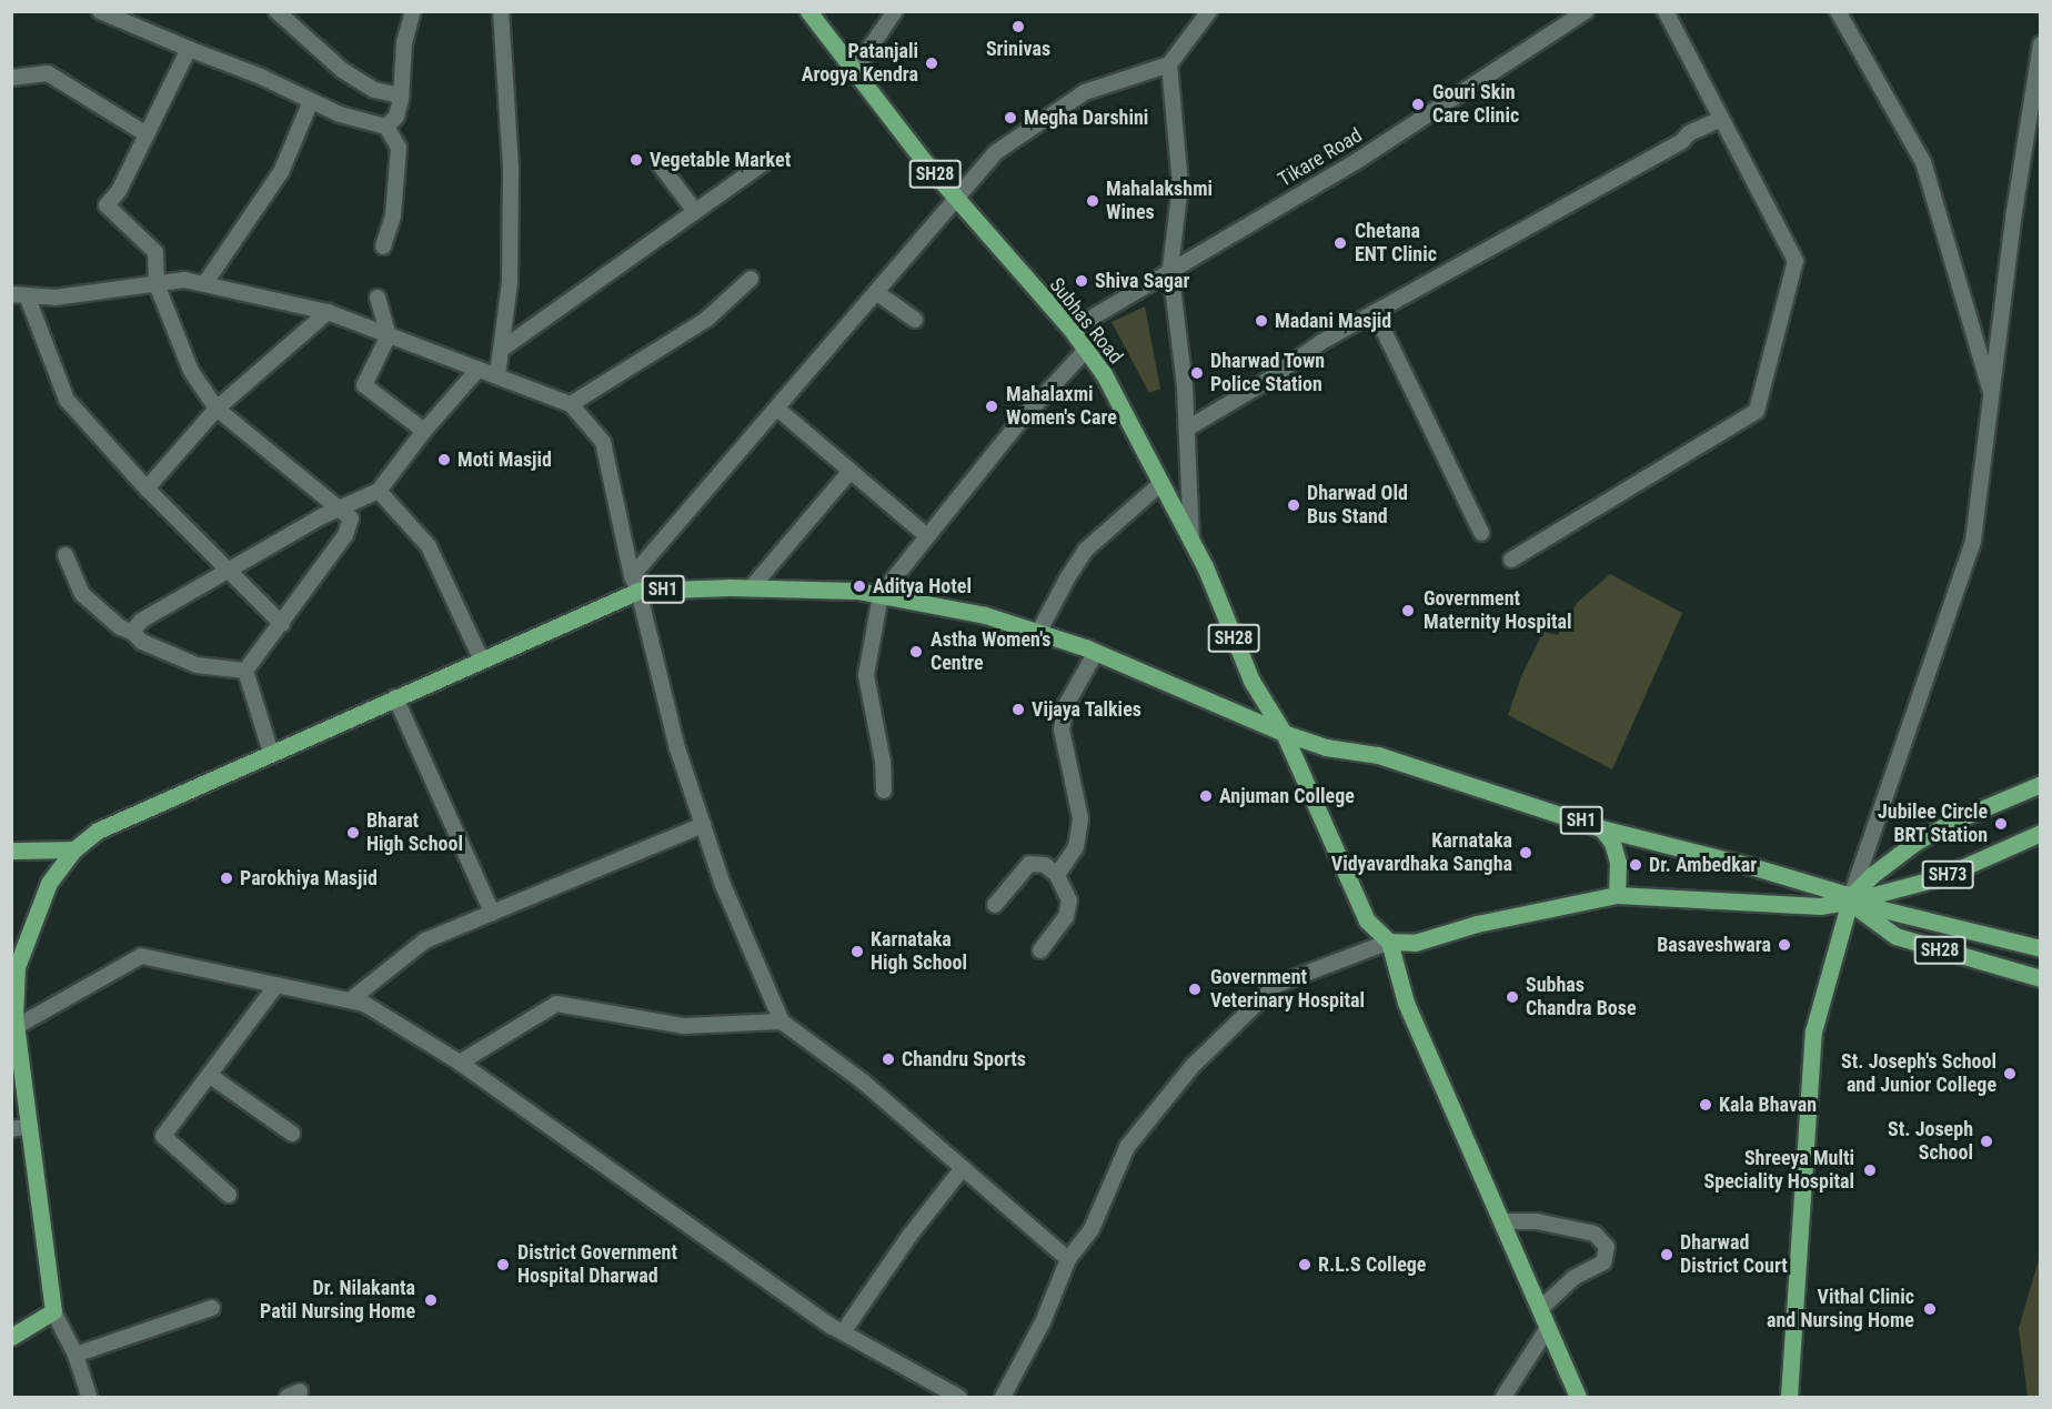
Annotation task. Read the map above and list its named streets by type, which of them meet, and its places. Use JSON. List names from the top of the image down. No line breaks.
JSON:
{"streets":{"main road":["SH28","Subhas Road","SH1","SH73"],"street":["Tikare Road"]},"crossings":[["Tikare Road","Subhas Road"],["SH28","SH1"],["SH28","SH73"],["Subhas Road","SH1"],["SH1","SH73"]],"places":["Srinivas","Patanjali Arogya Kendra","Gouri Skin Care Clinic","Megha Darshini","Vegetable Market","Mahalakshmi Wines","Chetana ENT Clinic","Shiva Sagar","Madani Masjid","Dharwad Town Police Station","Mahalaxmi Women's Care","Moti Masjid","Dharwad Old Bus Stand","Aditya Hotel","Government Maternity Hospital","Astha Women's Centre","Vijaya Talkies","Anjuman College","Jubilee Circle BRT Station","Bharat High School","Karnataka Vidyavardhaka Sangha","Dr. Ambedkar","Parokhiya Masjid","Basaveshwara","Karnataka High School","Government Veterinary Hospital","Subhas Chandra Bose","Chandru Sports","St. Joseph's School and Junior College","Kala Bhavan","St. Joseph School","Shreeya Multi Speciality Hospital","Dharwad District Court","District Government Hospital Dharwad","R.L.S College","Dr. Nilakanta Patil Nursing Home","Vithal Clinic and Nursing Home"]}
